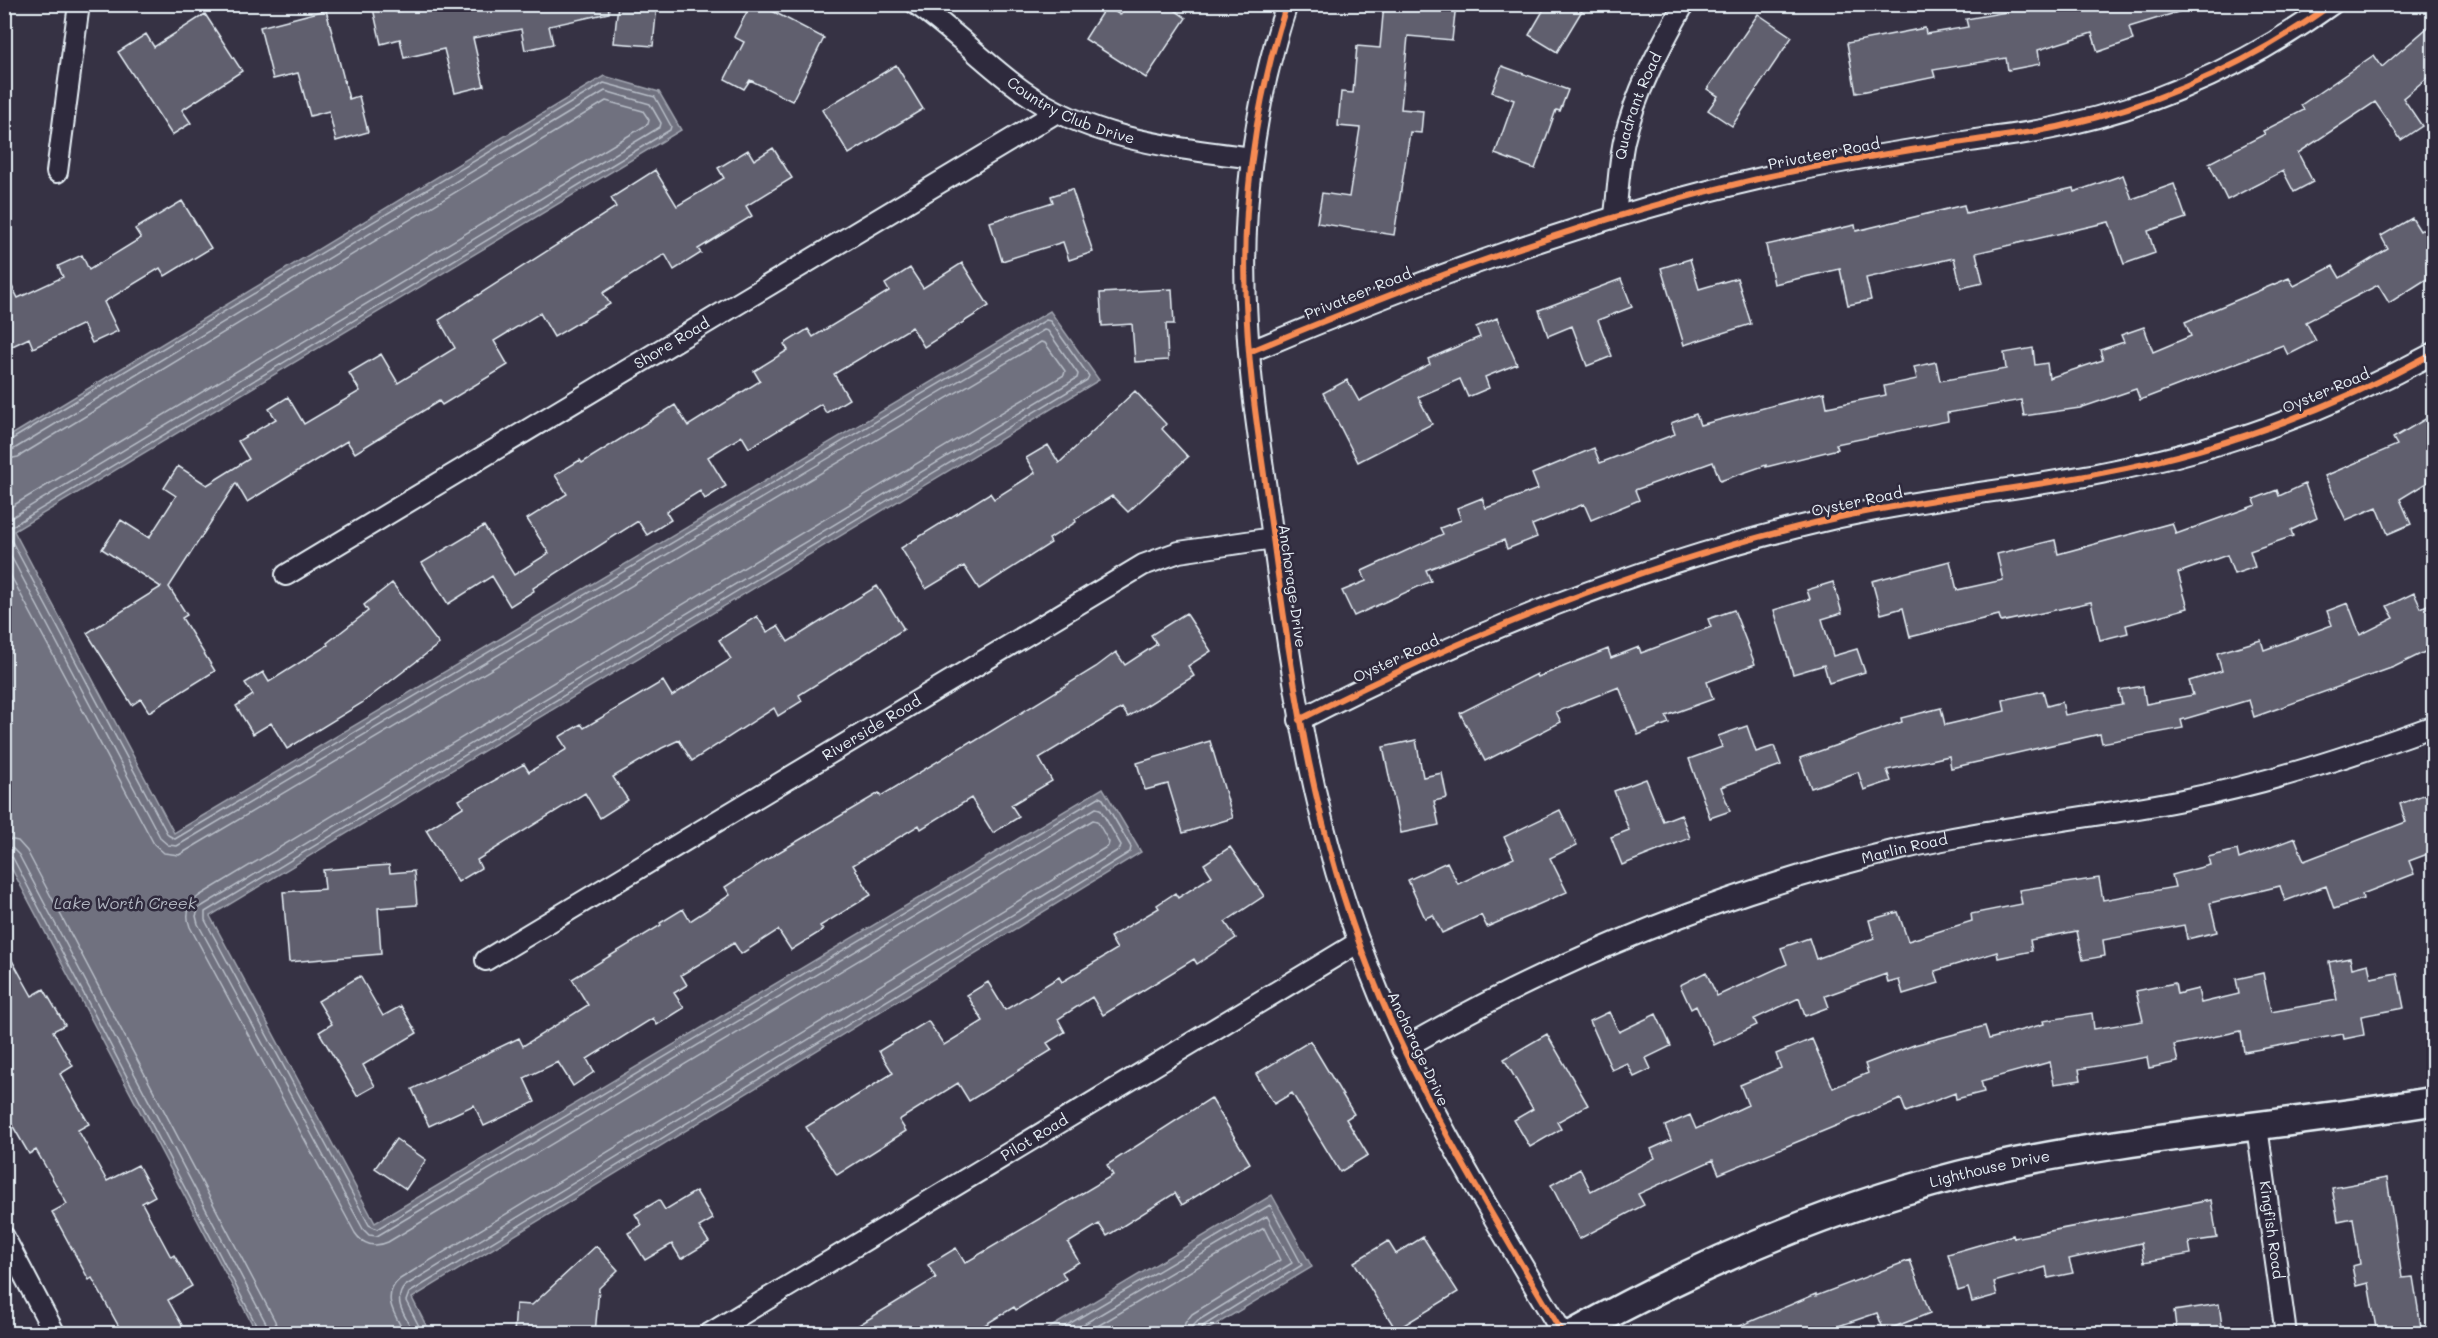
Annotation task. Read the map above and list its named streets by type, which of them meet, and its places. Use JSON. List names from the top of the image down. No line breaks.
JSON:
{"streets":{"street":["Quadrant Road","Country Club Drive","Privateer Road","Shore Road","Oyster Road","Anchorage Drive","Riverside Road","Marlin Road","Pilot Road","Lighthouse Drive","Kingfish Road"]},"crossings":[["Quadrant Road","Privateer Road"],["Country Club Drive","Shore Road"],["Country Club Drive","Anchorage Drive"],["Privateer Road","Anchorage Drive"],["Oyster Road","Anchorage Drive"],["Anchorage Drive","Riverside Road"],["Anchorage Drive","Marlin Road"],["Anchorage Drive","Pilot Road"],["Lighthouse Drive","Kingfish Road"]],"water":["Lake Worth Creek"]}
